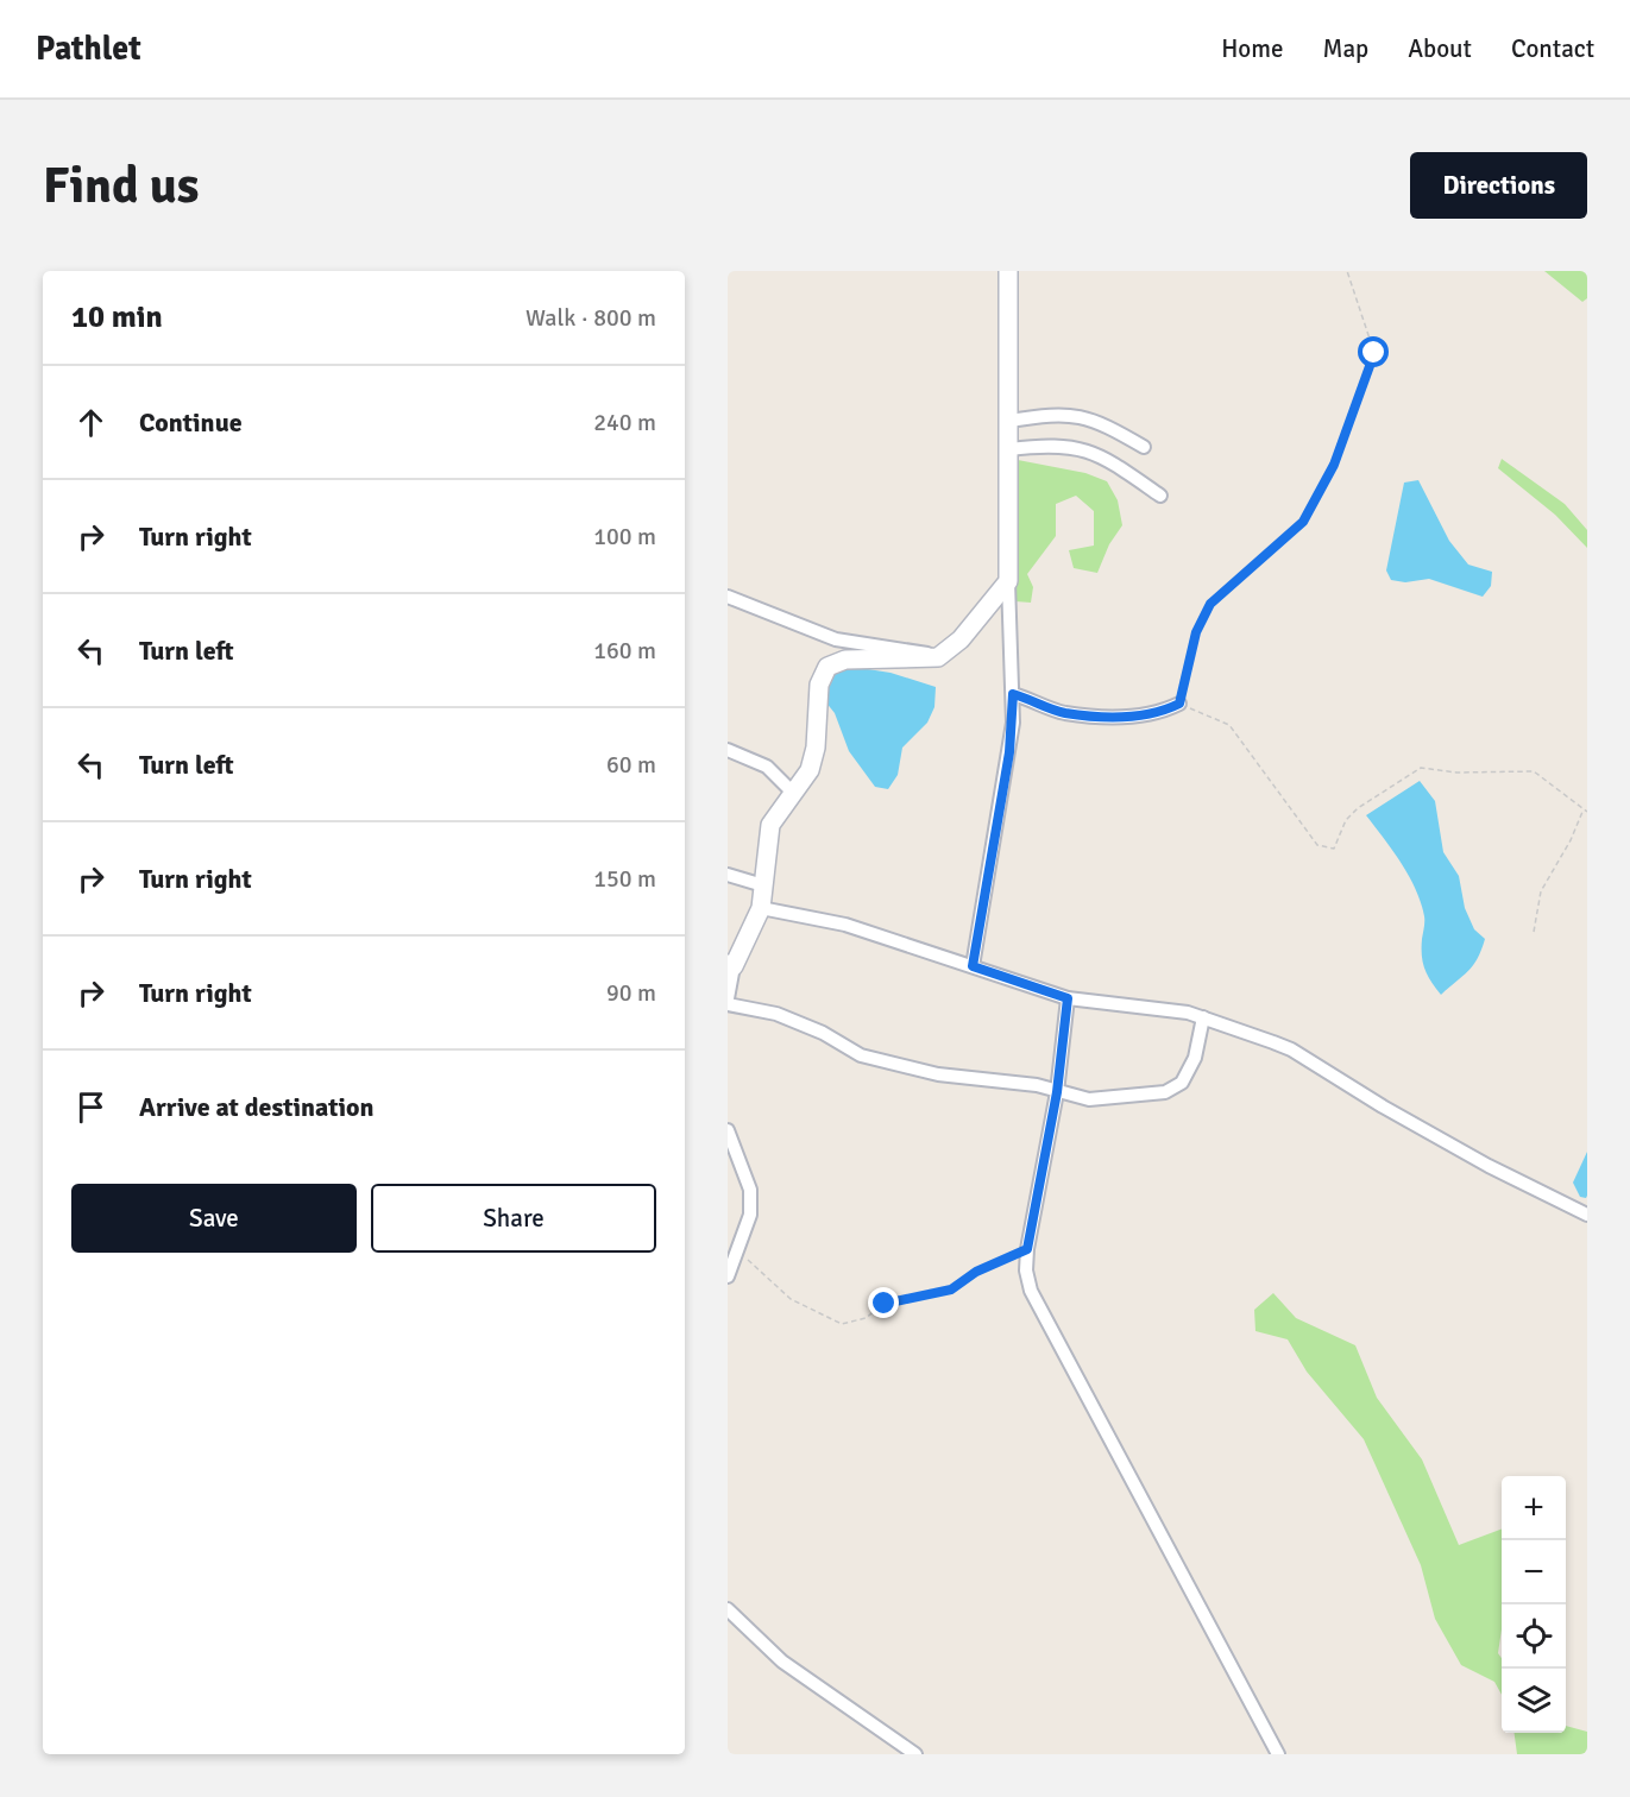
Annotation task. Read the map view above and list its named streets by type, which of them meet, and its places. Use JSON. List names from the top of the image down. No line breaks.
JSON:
{"page":{"header":"Pathlet","nav":["Home","Map","About","Contact"],"buttons":["Directions",["Save","Share"]],"title":"Find us","heading":["10 min","Walk · 800 m"],"list":[["Continue","240 m"],["Turn right","100 m"],["Turn left","160 m"],["Turn left","60 m"],["Turn right","150 m"],["Turn right","90 m"],"Arrive at destination"],"map_buttons":["+","−"]}}
